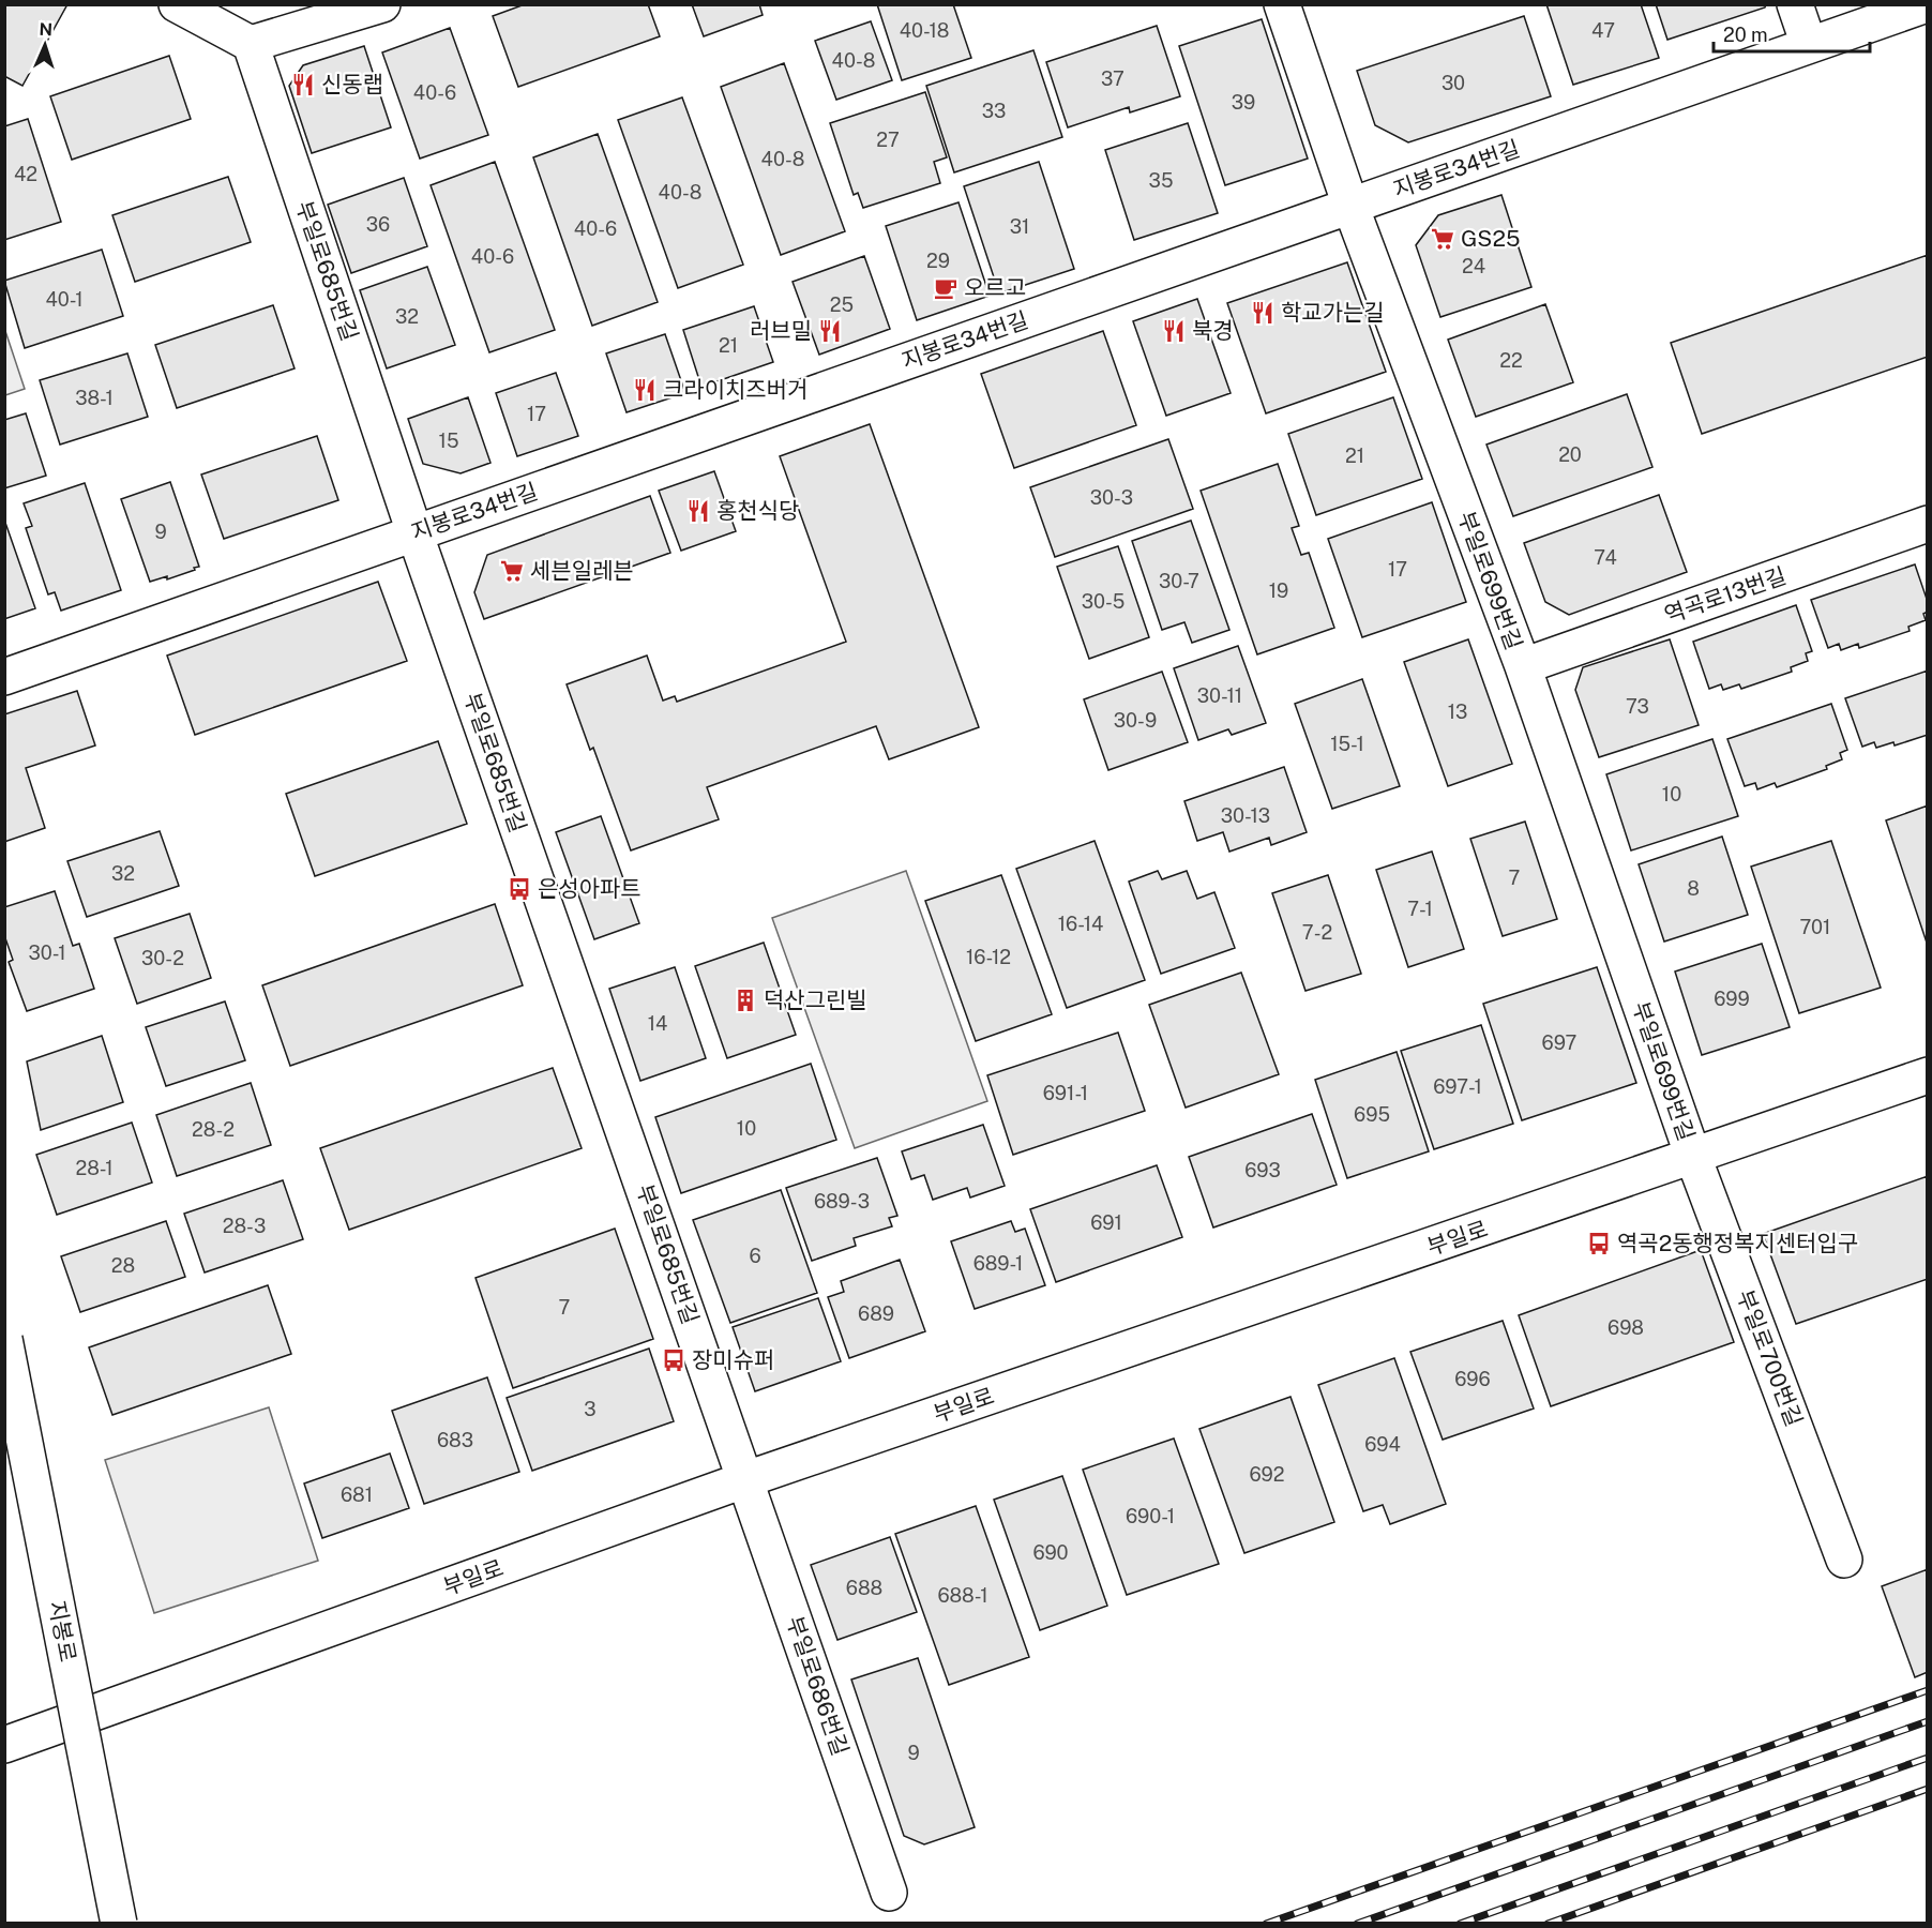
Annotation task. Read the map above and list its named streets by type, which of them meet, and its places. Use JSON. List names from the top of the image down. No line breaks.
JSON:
{"streets":{"street":["지봉로34번길","부일로685번길","부일로699번길","역곡로13번길","부일로","부일로700번길","지봉로","부일로686번길"]},"crossings":[["지봉로34번길","부일로685번길"],["지봉로34번길","부일로699번길"],["부일로685번길","부일로"],["부일로685번길","부일로686번길"],["부일로699번길","역곡로13번길"],["부일로699번길","부일로"],["부일로699번길","부일로700번길"],["부일로","부일로700번길"],["부일로","부일로686번길"]],"places":{"restaurant":["신동랩","학교가는길","러브밀","북경","크라이치즈버거","홍천식당"],"supermarket":["GS25","세븐일레븐"],"cafe":["오르고"],"bus stop":["은성아파트","역곡2동행정복지센터입구","장미슈퍼"],"building":["덕산그린빌"]},"house_numbers":["40-18","47","40-8","37","30","40-6","39","33","27","40-8","42","35","40-8","36","31","40-6","40-6","29","24","40-1","25","32","21","22","38-1","17","15","20","21","30-3","9","74","17","30-7","19","30-5","30-11","73","13","30-9","15-1","10","30-13","32","7","8","7-1","16-14","701","7-2","30-1","16-12","30-2","699","14","697","697-1","691-1","695","10","28-2","28-1","693","689-3","691","28-3","6","689-1","28","7","689","698","696","3","683","694","692","681","690-1","690","688","688-1","9"],"scale_bar":"20 m","north":"top"}
